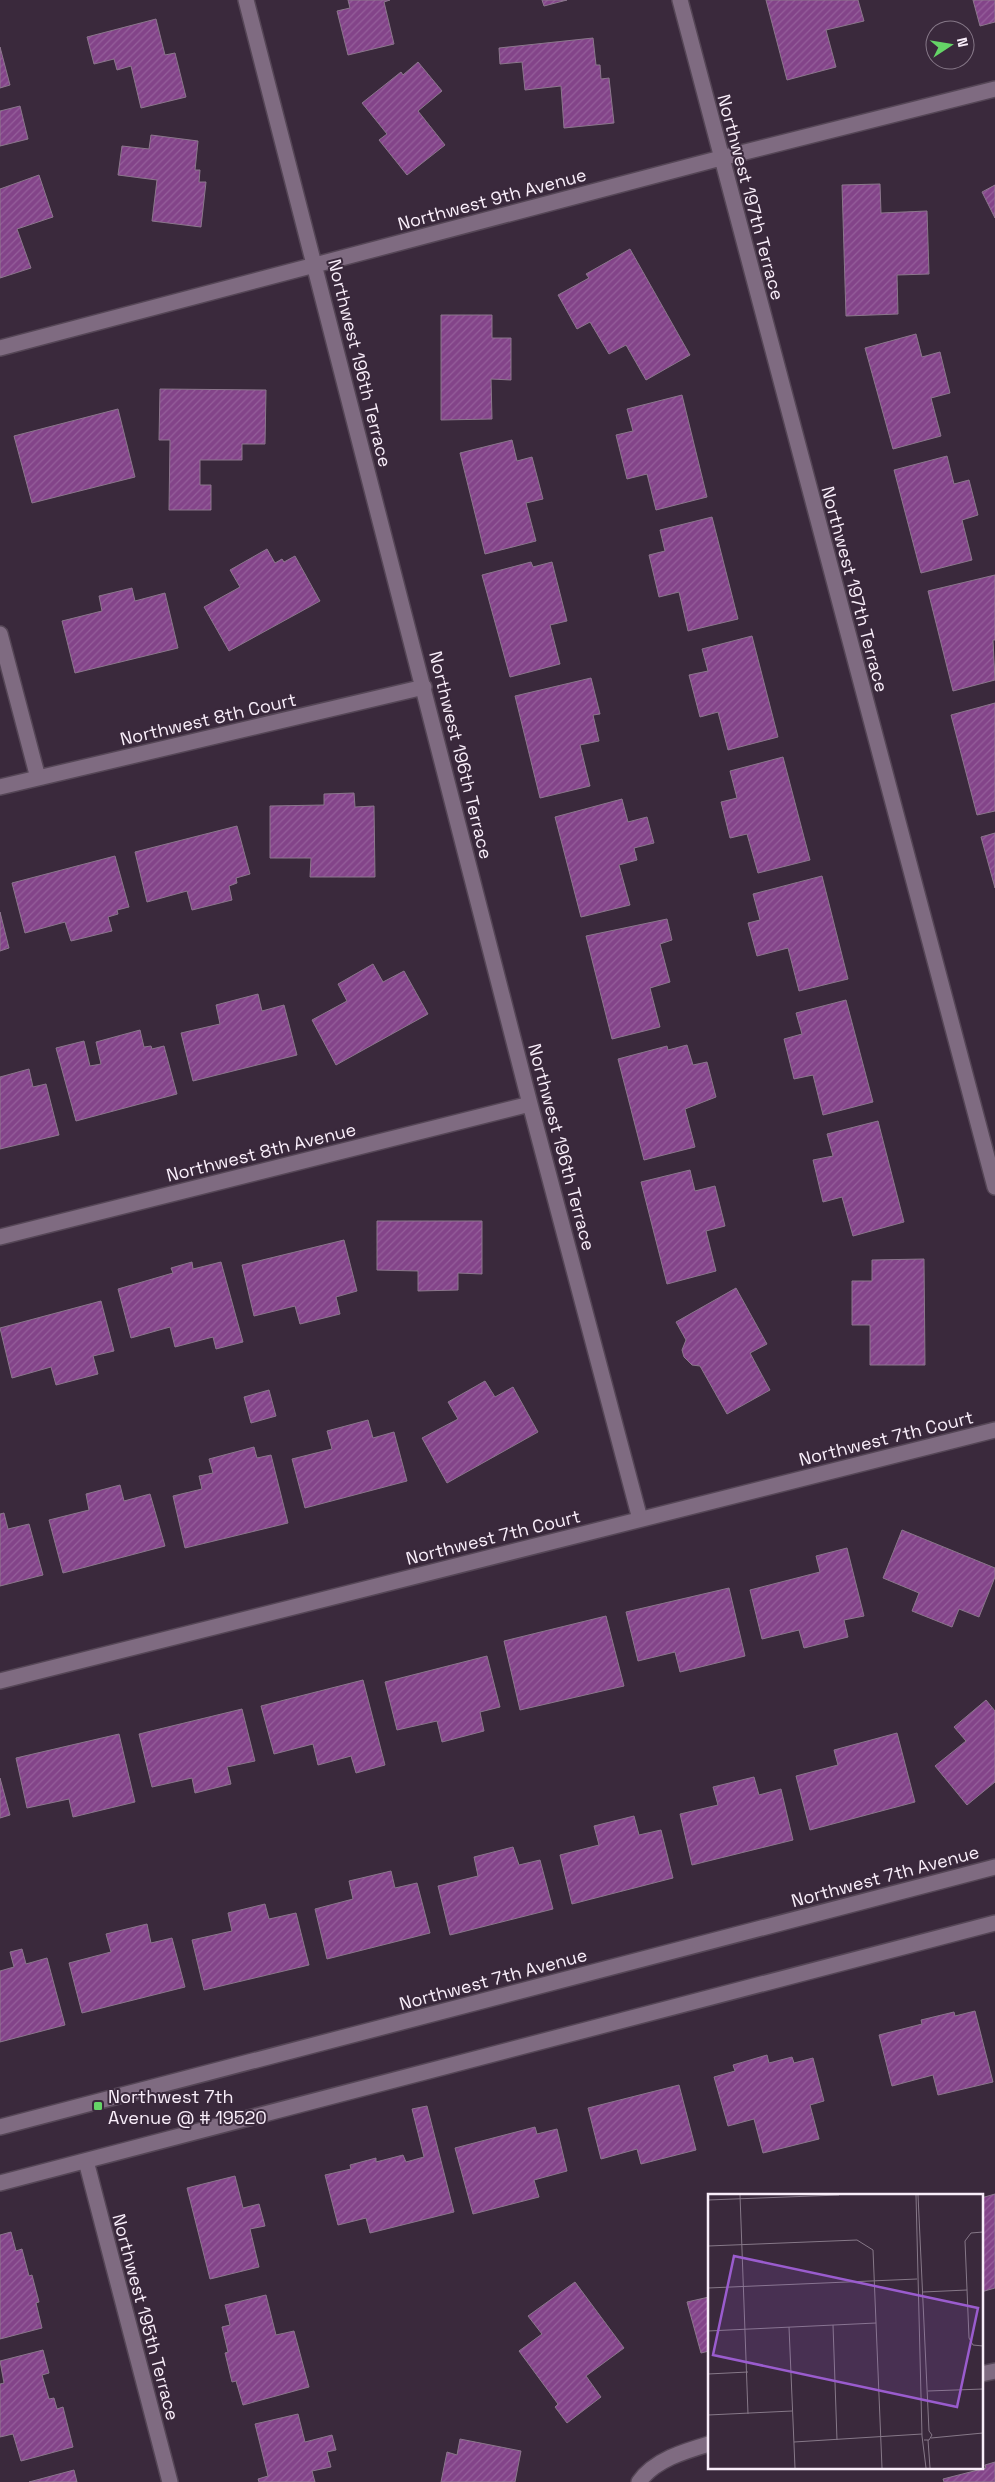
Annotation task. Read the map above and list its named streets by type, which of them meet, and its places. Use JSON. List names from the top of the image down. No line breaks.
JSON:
{"streets":{"street":["Northwest 197th Terrace","Northwest 9th Avenue","Northwest 196th Terrace","Northwest 8th Court","Northwest 8th Avenue","Northwest 7th Court","Northwest 7th Avenue","Northwest 195th Terrace"]},"crossings":[["Northwest 197th Terrace","Northwest 9th Avenue"],["Northwest 9th Avenue","Northwest 196th Terrace"],["Northwest 196th Terrace","Northwest 8th Court"],["Northwest 196th Terrace","Northwest 8th Avenue"],["Northwest 196th Terrace","Northwest 7th Court"]],"places":{"transit":["Northwest 7th Avenue @ # 19520"]},"north":"right"}
